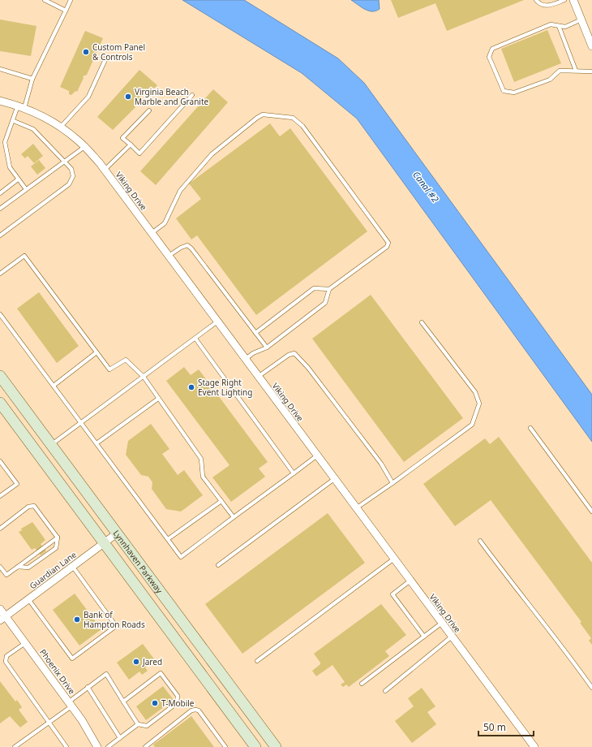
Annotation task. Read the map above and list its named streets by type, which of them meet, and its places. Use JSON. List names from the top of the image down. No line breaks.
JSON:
{"streets":{"main road":["Lynnhaven Parkway"],"street":["Viking Drive","Guardian Lane","Phoenix Drive"]},"crossings":[["Lynnhaven Parkway","Guardian Lane"],["Guardian Lane","Phoenix Drive"]],"water":["Canal #2"],"places":["Custom Panel & Controls","Virginia Beach Marble and Granite","Stage Right Event Lighting","Bank of Hampton Roads","Jared","T-Mobile"],"scale_bar":"50 m"}
